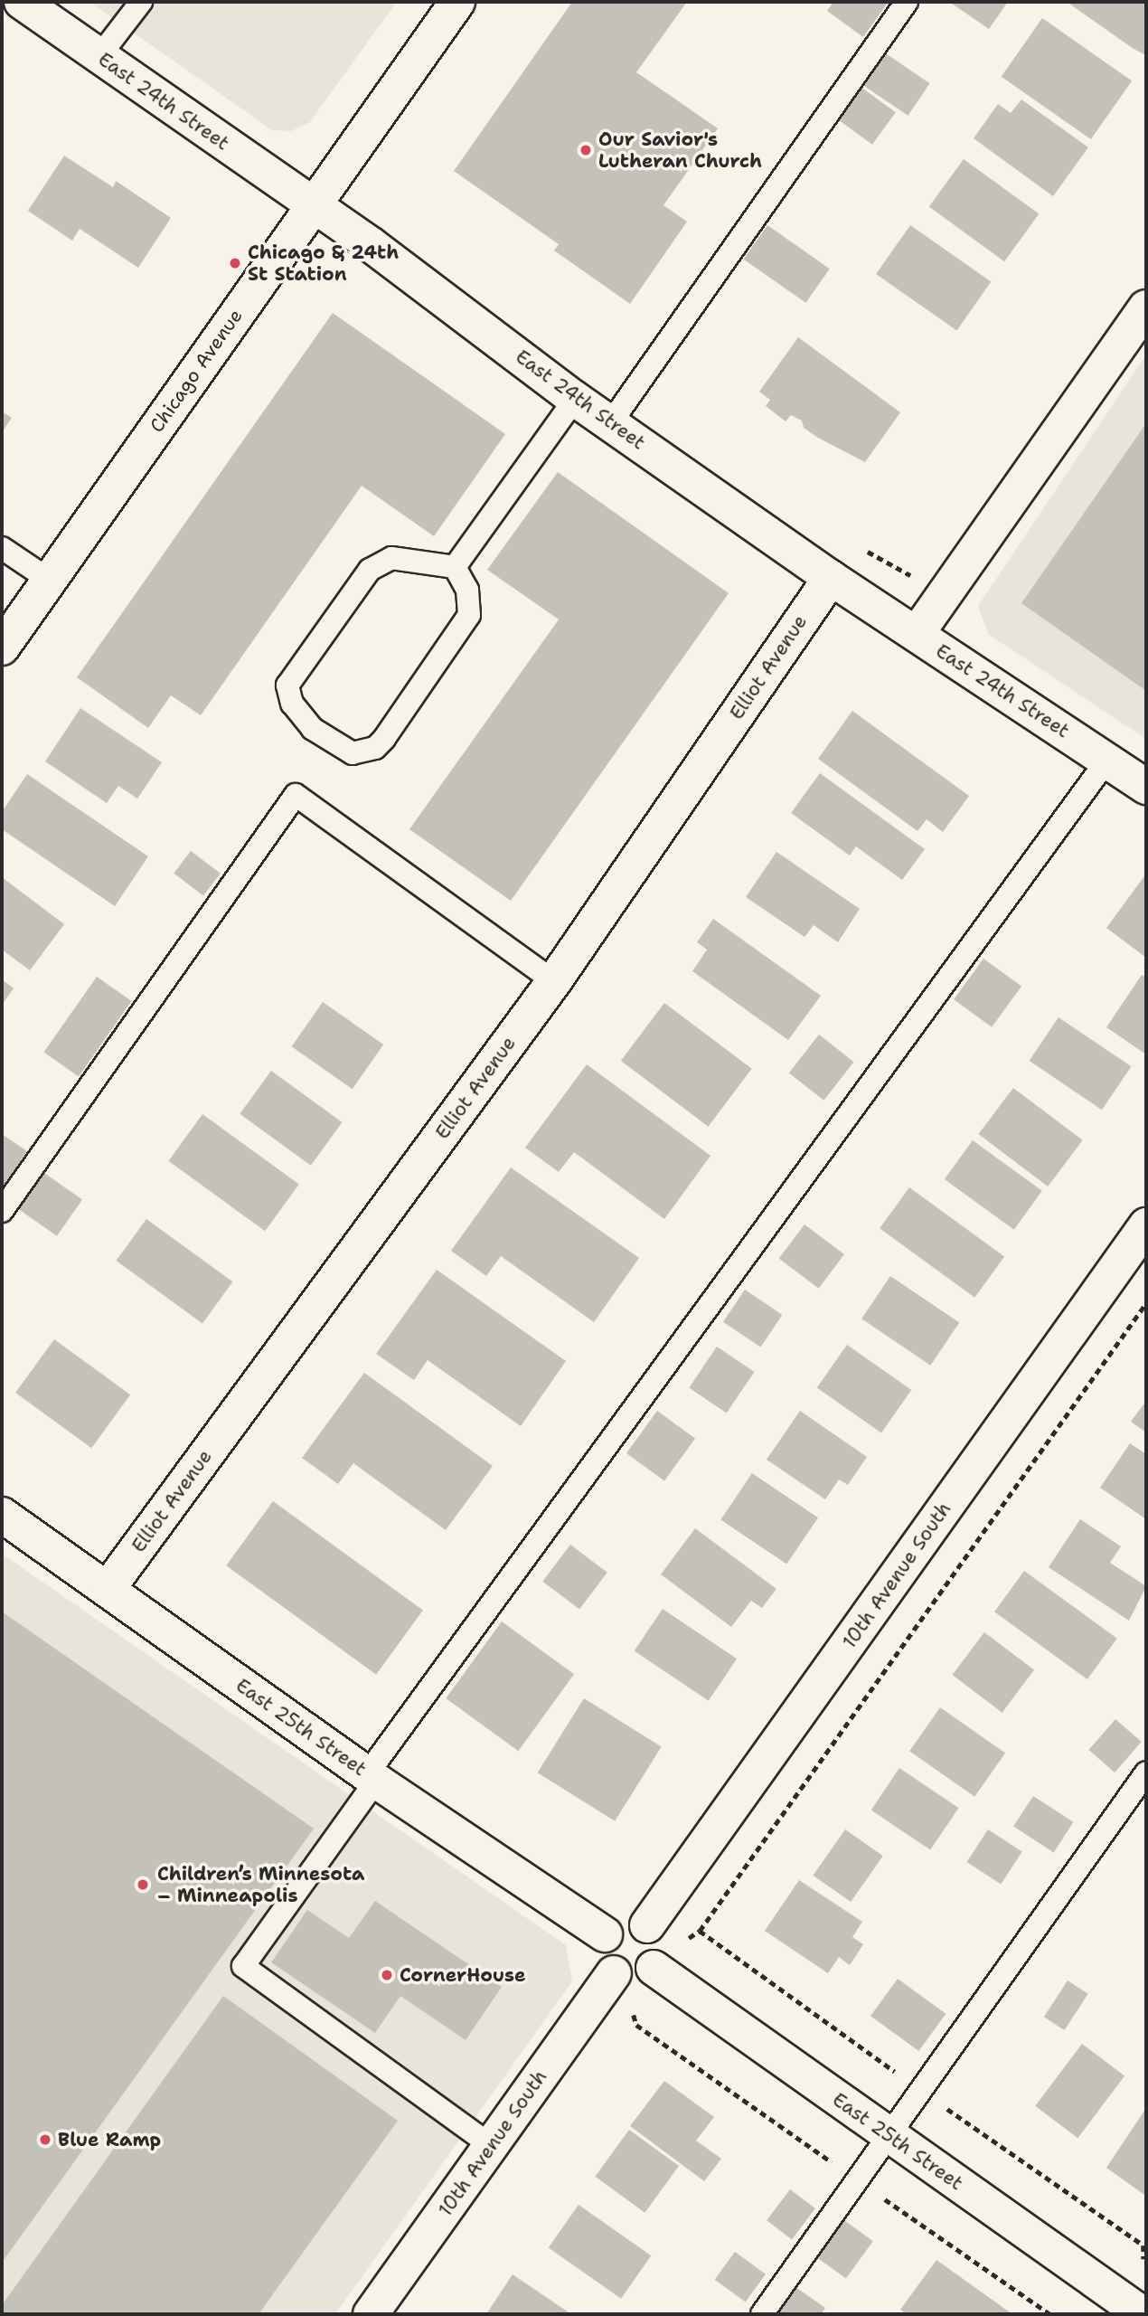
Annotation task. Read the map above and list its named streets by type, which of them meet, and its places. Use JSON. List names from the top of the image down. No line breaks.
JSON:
{"streets":{"street":["East 24th Street","Chicago Avenue","Elliot Avenue","10th Avenue South","East 25th Street"]},"crossings":[["East 24th Street","Chicago Avenue"],["East 24th Street","Elliot Avenue"],["Elliot Avenue","East 25th Street"],["10th Avenue South","East 25th Street"]],"places":["Our Savior's Lutheran Church","Chicago & 24th St Station","Children’s Minnesota – Minneapolis","CornerHouse","Blue Ramp"]}
